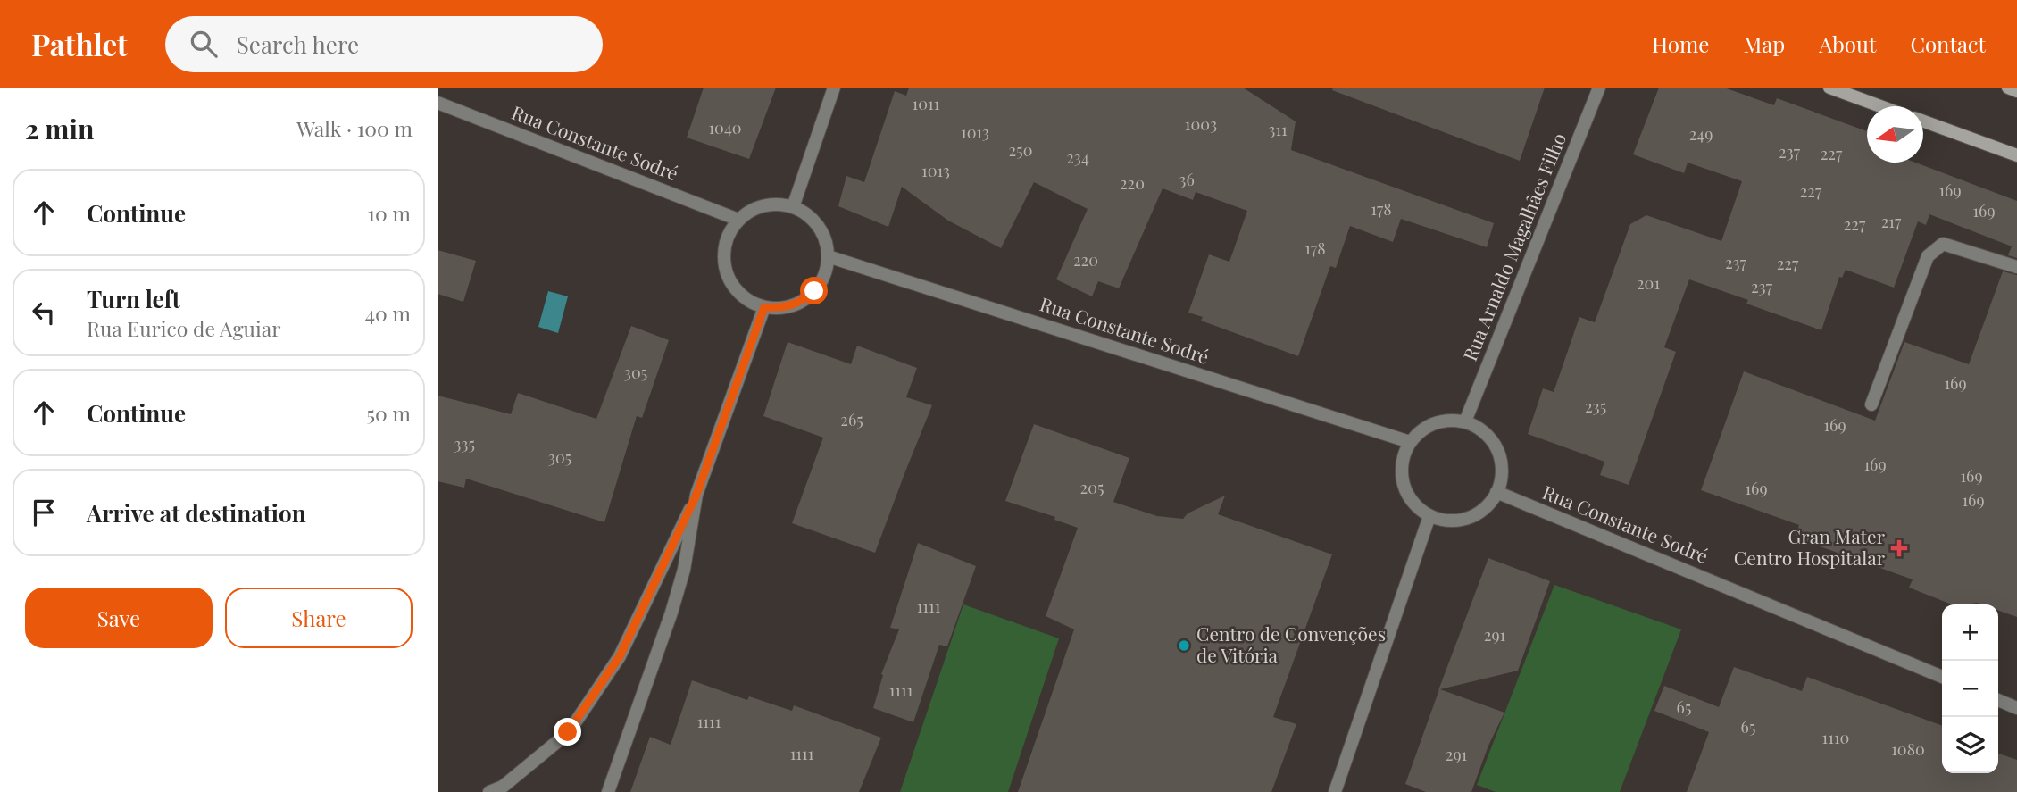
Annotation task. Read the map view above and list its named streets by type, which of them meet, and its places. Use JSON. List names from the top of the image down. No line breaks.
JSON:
{"streets":{"street":["Rua Constante Sodré","Rua Arnaldo Magalhães Filho"]},"crossings":[["Rua Constante Sodré","Rua Arnaldo Magalhães Filho"]],"places":{"health":["Gran Mater Centro Hospitalar"],"other":["Centro de Convenções de Vitória"]},"house_numbers":["1011","1003","1040","311","1013","249","250","237","227","234","1013","36","220","169","227","178","169","217","227","178","220","237","227","201","237","305","169","235","265","169","335","305","169","169","205","169","169","1111","291","1111","65","1111","65","1110","1080","1111","291"],"north":"left","page":{"header":"Pathlet","search":"Search here","nav":["Home","Map","About","Contact"],"heading":["2 min","Walk · 100 m"],"list":[["Continue","10 m"],["Turn left","Rua Eurico de Aguiar","40 m"],["Continue","50 m"],"Arrive at destination"],"buttons":["Save","Share"],"map_buttons":["+","−"]}}
